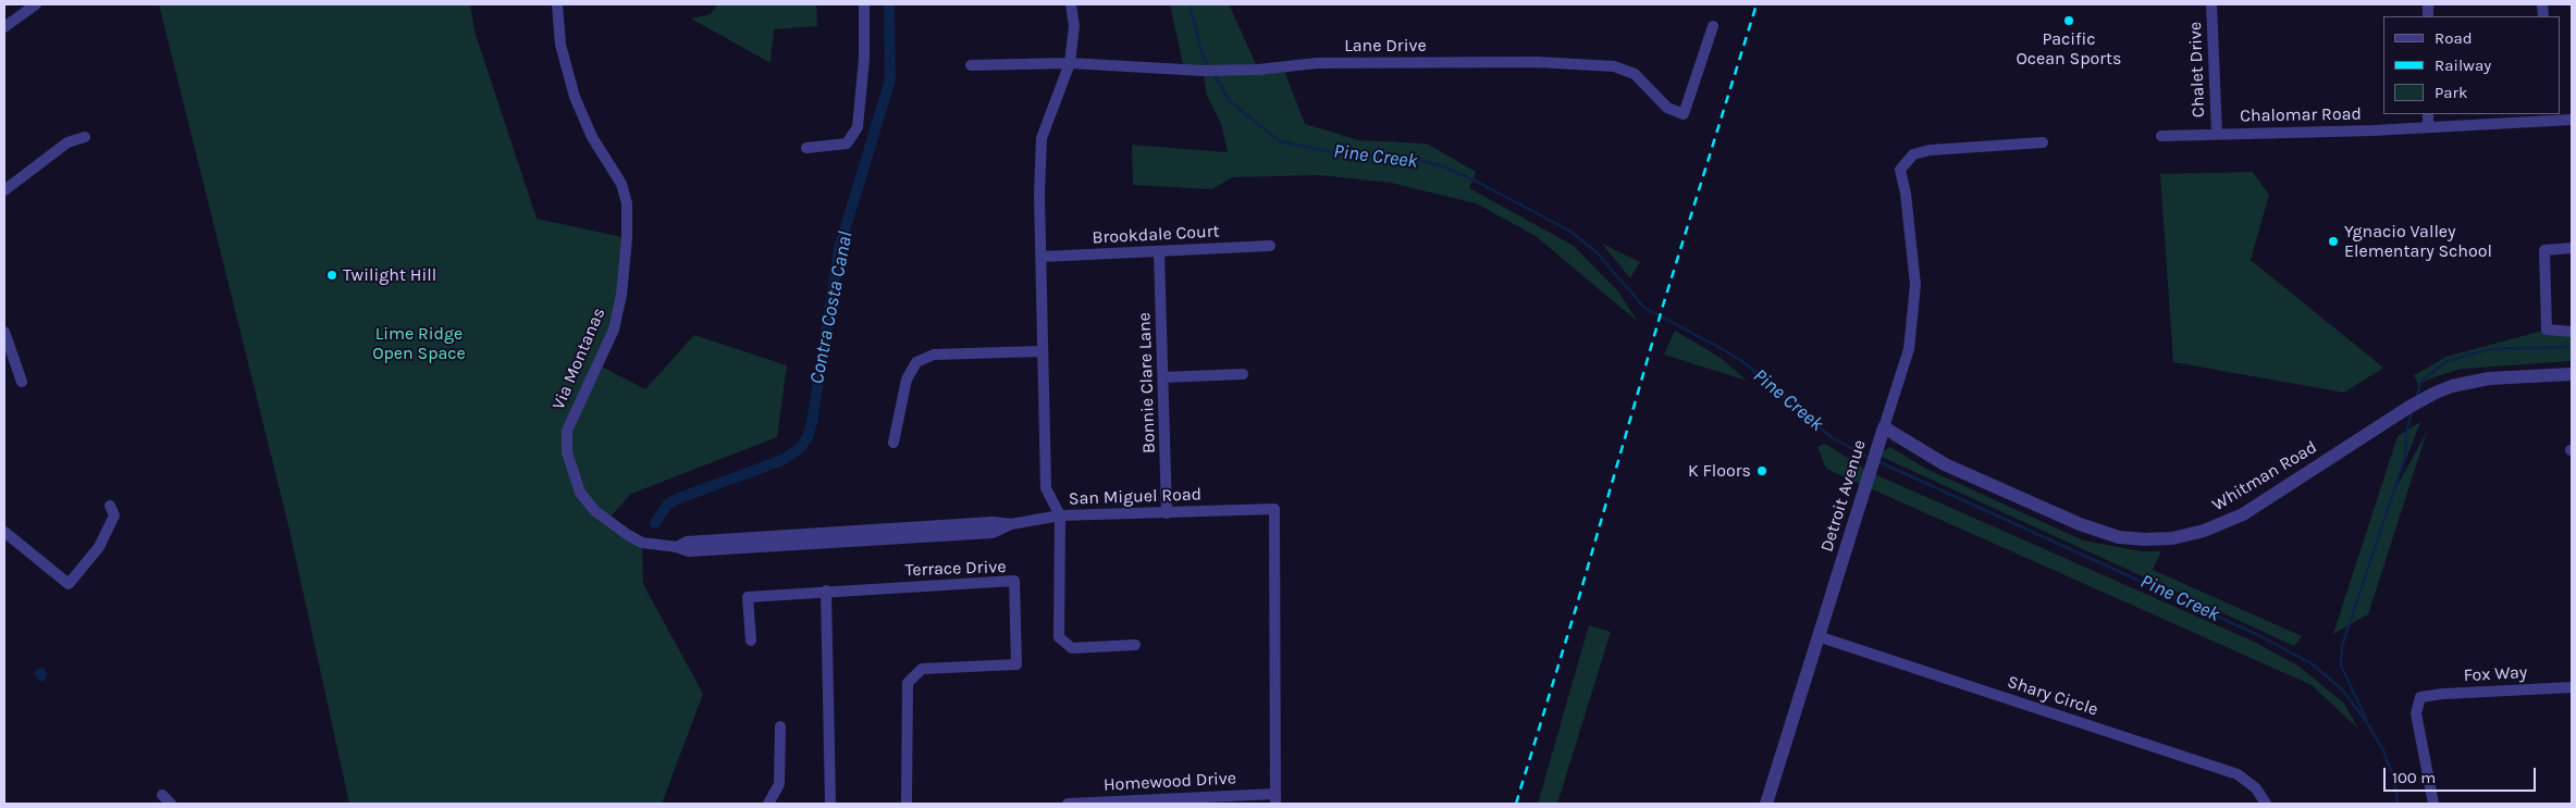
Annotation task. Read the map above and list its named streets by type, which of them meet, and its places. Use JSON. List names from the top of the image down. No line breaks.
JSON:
{"streets":{"street":["Lane Drive","Chalet Drive","Chalomar Road","Brookdale Court","Via Montanas","Bonnie Clare Lane","Whitman Road","Detroit Avenue","San Miguel Road","Terrace Drive","Fox Way","Shary Circle","Homewood Drive"]},"crossings":[["Lane Drive","San Miguel Road"],["Chalet Drive","Chalomar Road"],["Brookdale Court","Bonnie Clare Lane"],["Brookdale Court","San Miguel Road"],["Via Montanas","San Miguel Road"],["Bonnie Clare Lane","San Miguel Road"],["Whitman Road","Detroit Avenue"],["Detroit Avenue","Shary Circle"],["San Miguel Road","Homewood Drive"]],"water":["Pine Creek","Contra Costa Canal"],"parks":["Lime Ridge Open Space"],"places":["Pacific Ocean Sports","Ygnacio Valley Elementary School","Twilight Hill","K Floors"],"legend":["Road","Railway","Park"],"scale_bar":"100 m"}
